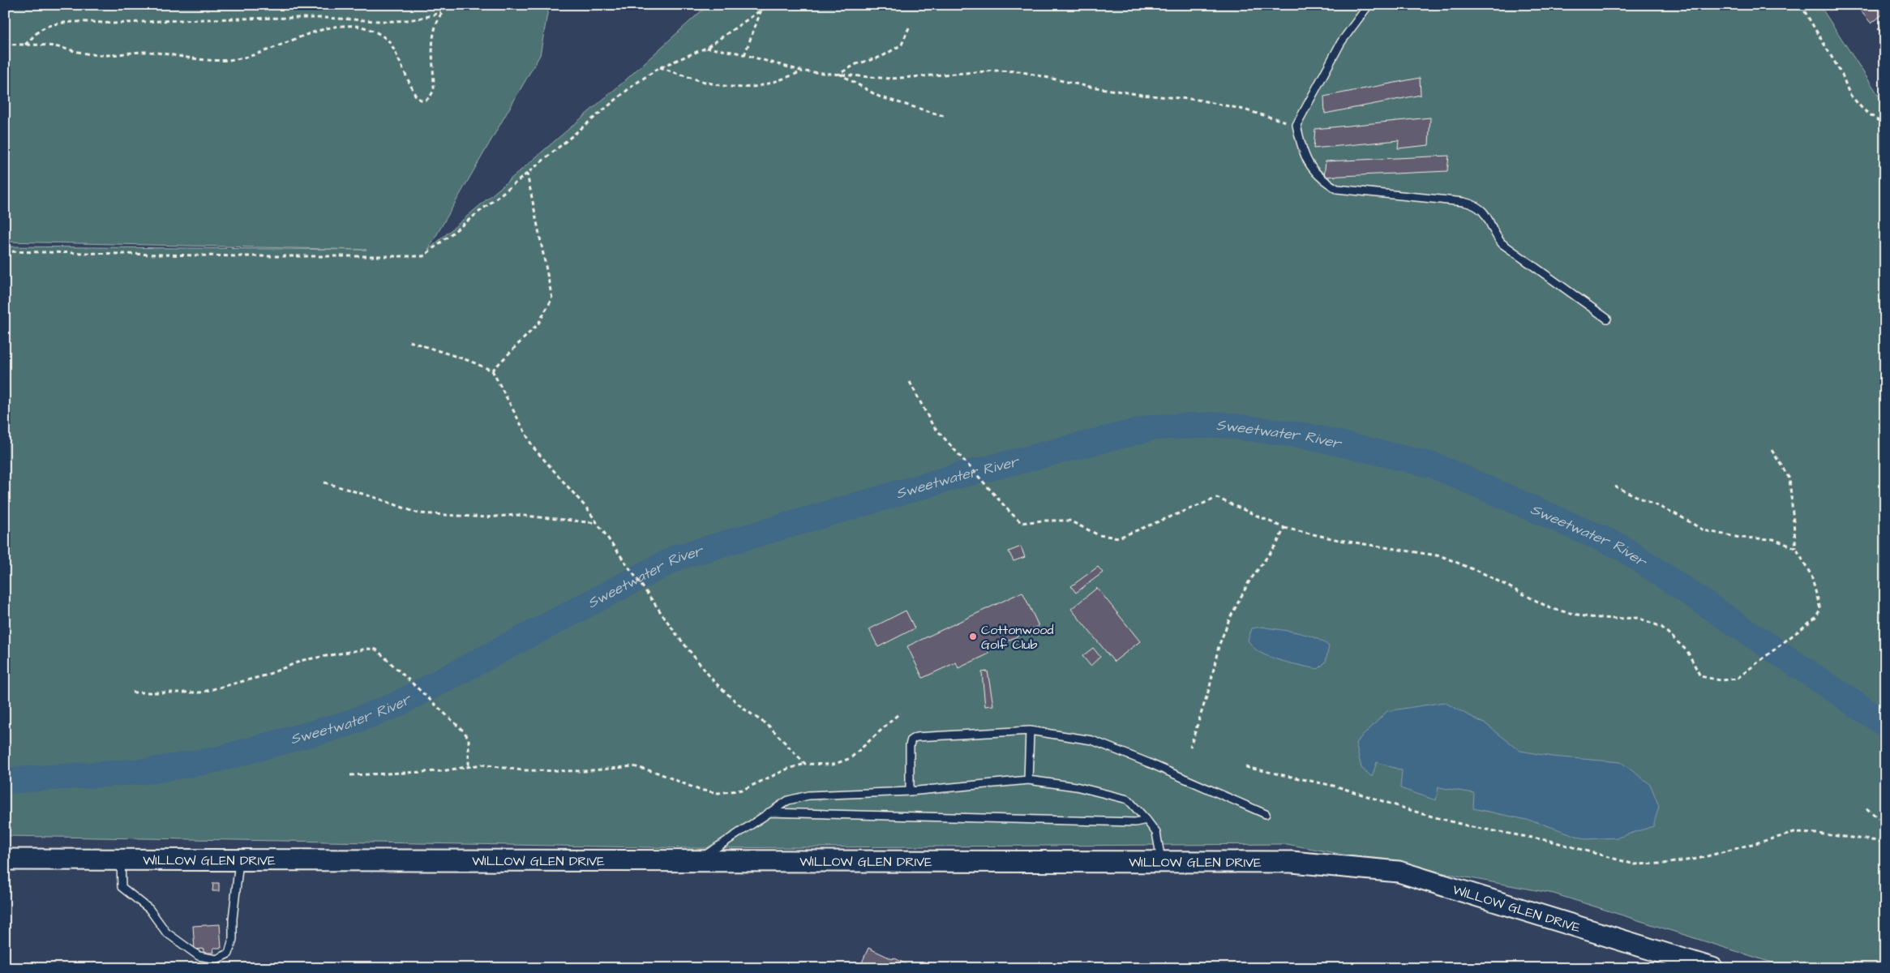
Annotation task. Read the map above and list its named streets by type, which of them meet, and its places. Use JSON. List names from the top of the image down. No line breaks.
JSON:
{"streets":{"main road":["WILLOW GLEN DRIVE"]},"water":["Sweetwater River"],"places":["Cottonwood Golf Club"]}
